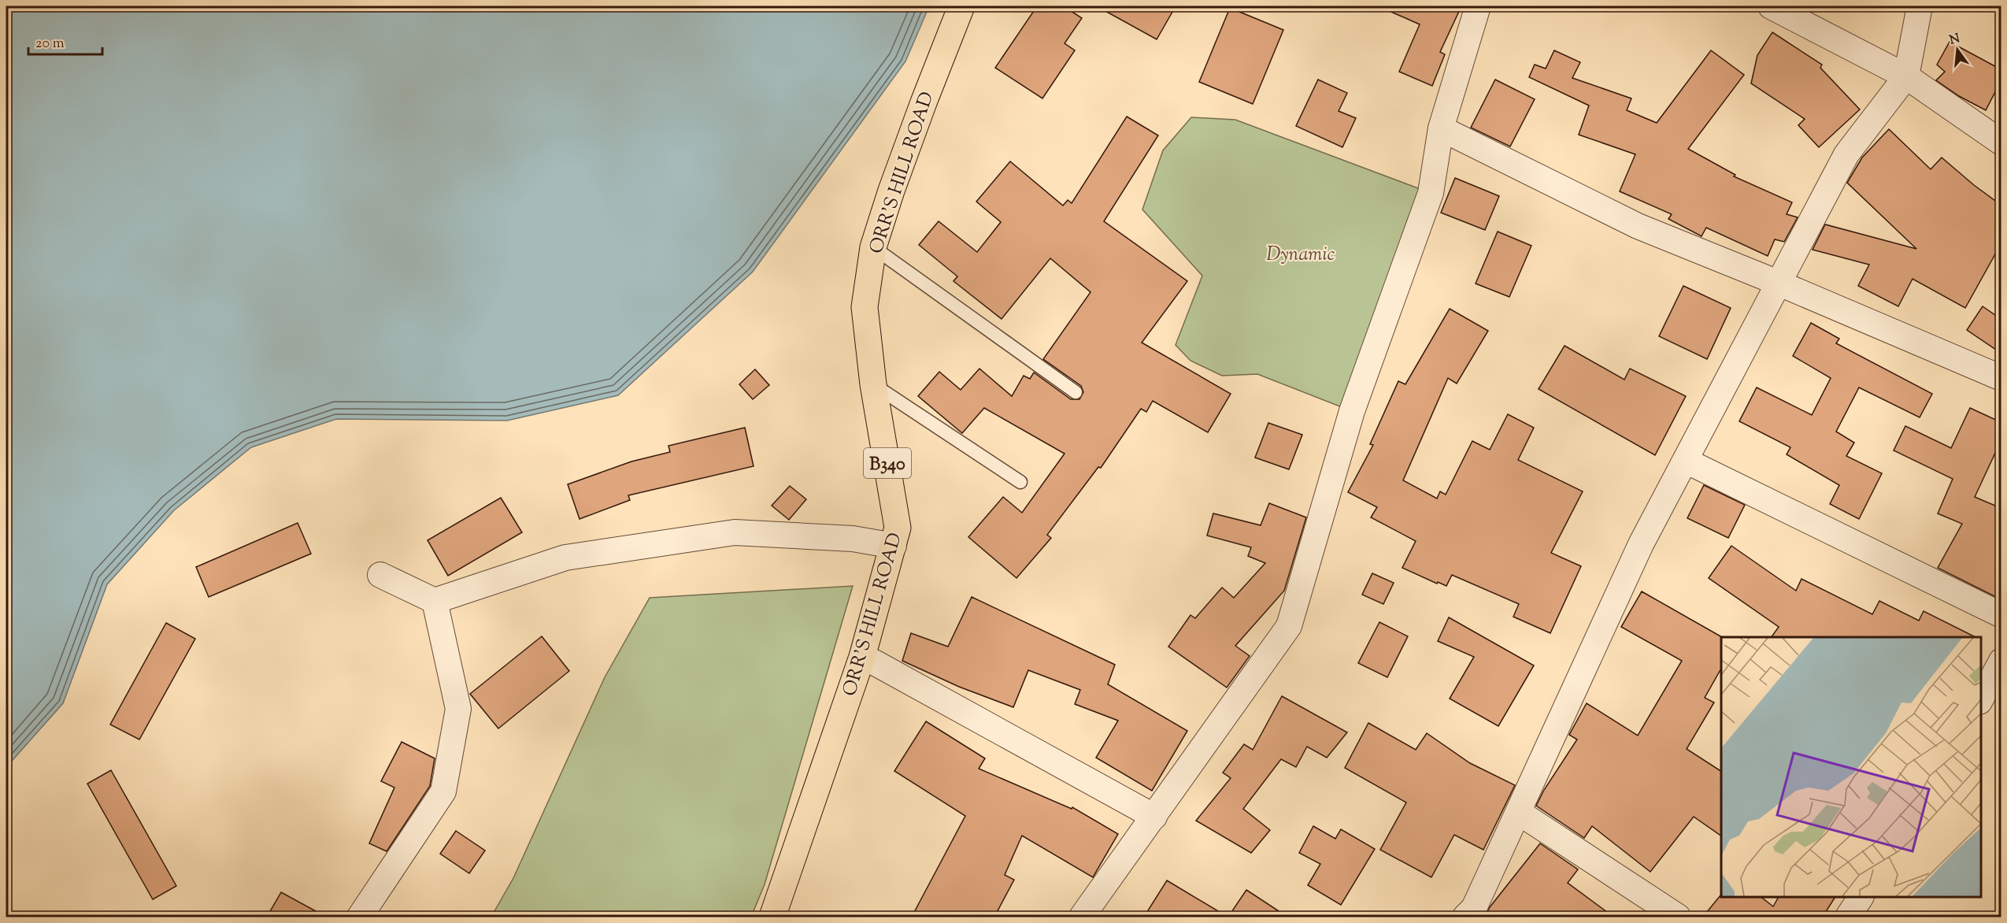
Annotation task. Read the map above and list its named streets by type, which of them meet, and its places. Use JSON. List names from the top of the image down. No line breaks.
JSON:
{"streets":{"main road":["ORR’S HILL ROAD","B340"]},"parks":["Dynamic"],"scale_bar":"20 m","north":"top"}
